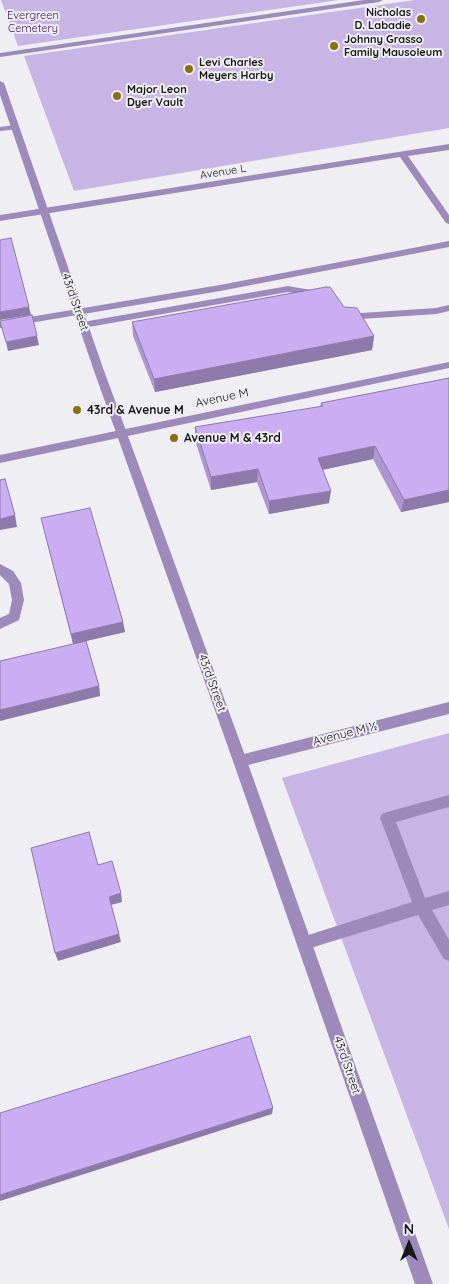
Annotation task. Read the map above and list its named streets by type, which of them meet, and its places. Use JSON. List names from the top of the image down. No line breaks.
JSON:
{"streets":{"street":["Avenue L","43rd Street","Avenue M","Avenue M ½"]},"crossings":[["Avenue L","43rd Street"],["43rd Street","Avenue M"],["43rd Street","Avenue M ½"]],"parks":["Evergreen Cemetery"],"places":["Nicholas D. Labadie","Johnny Grasso Family Mausoleum","Levi Charles Meyers Harby","Major Leon Dyer Vault","43rd & Avenue M","Avenue M & 43rd"],"north":"top"}
